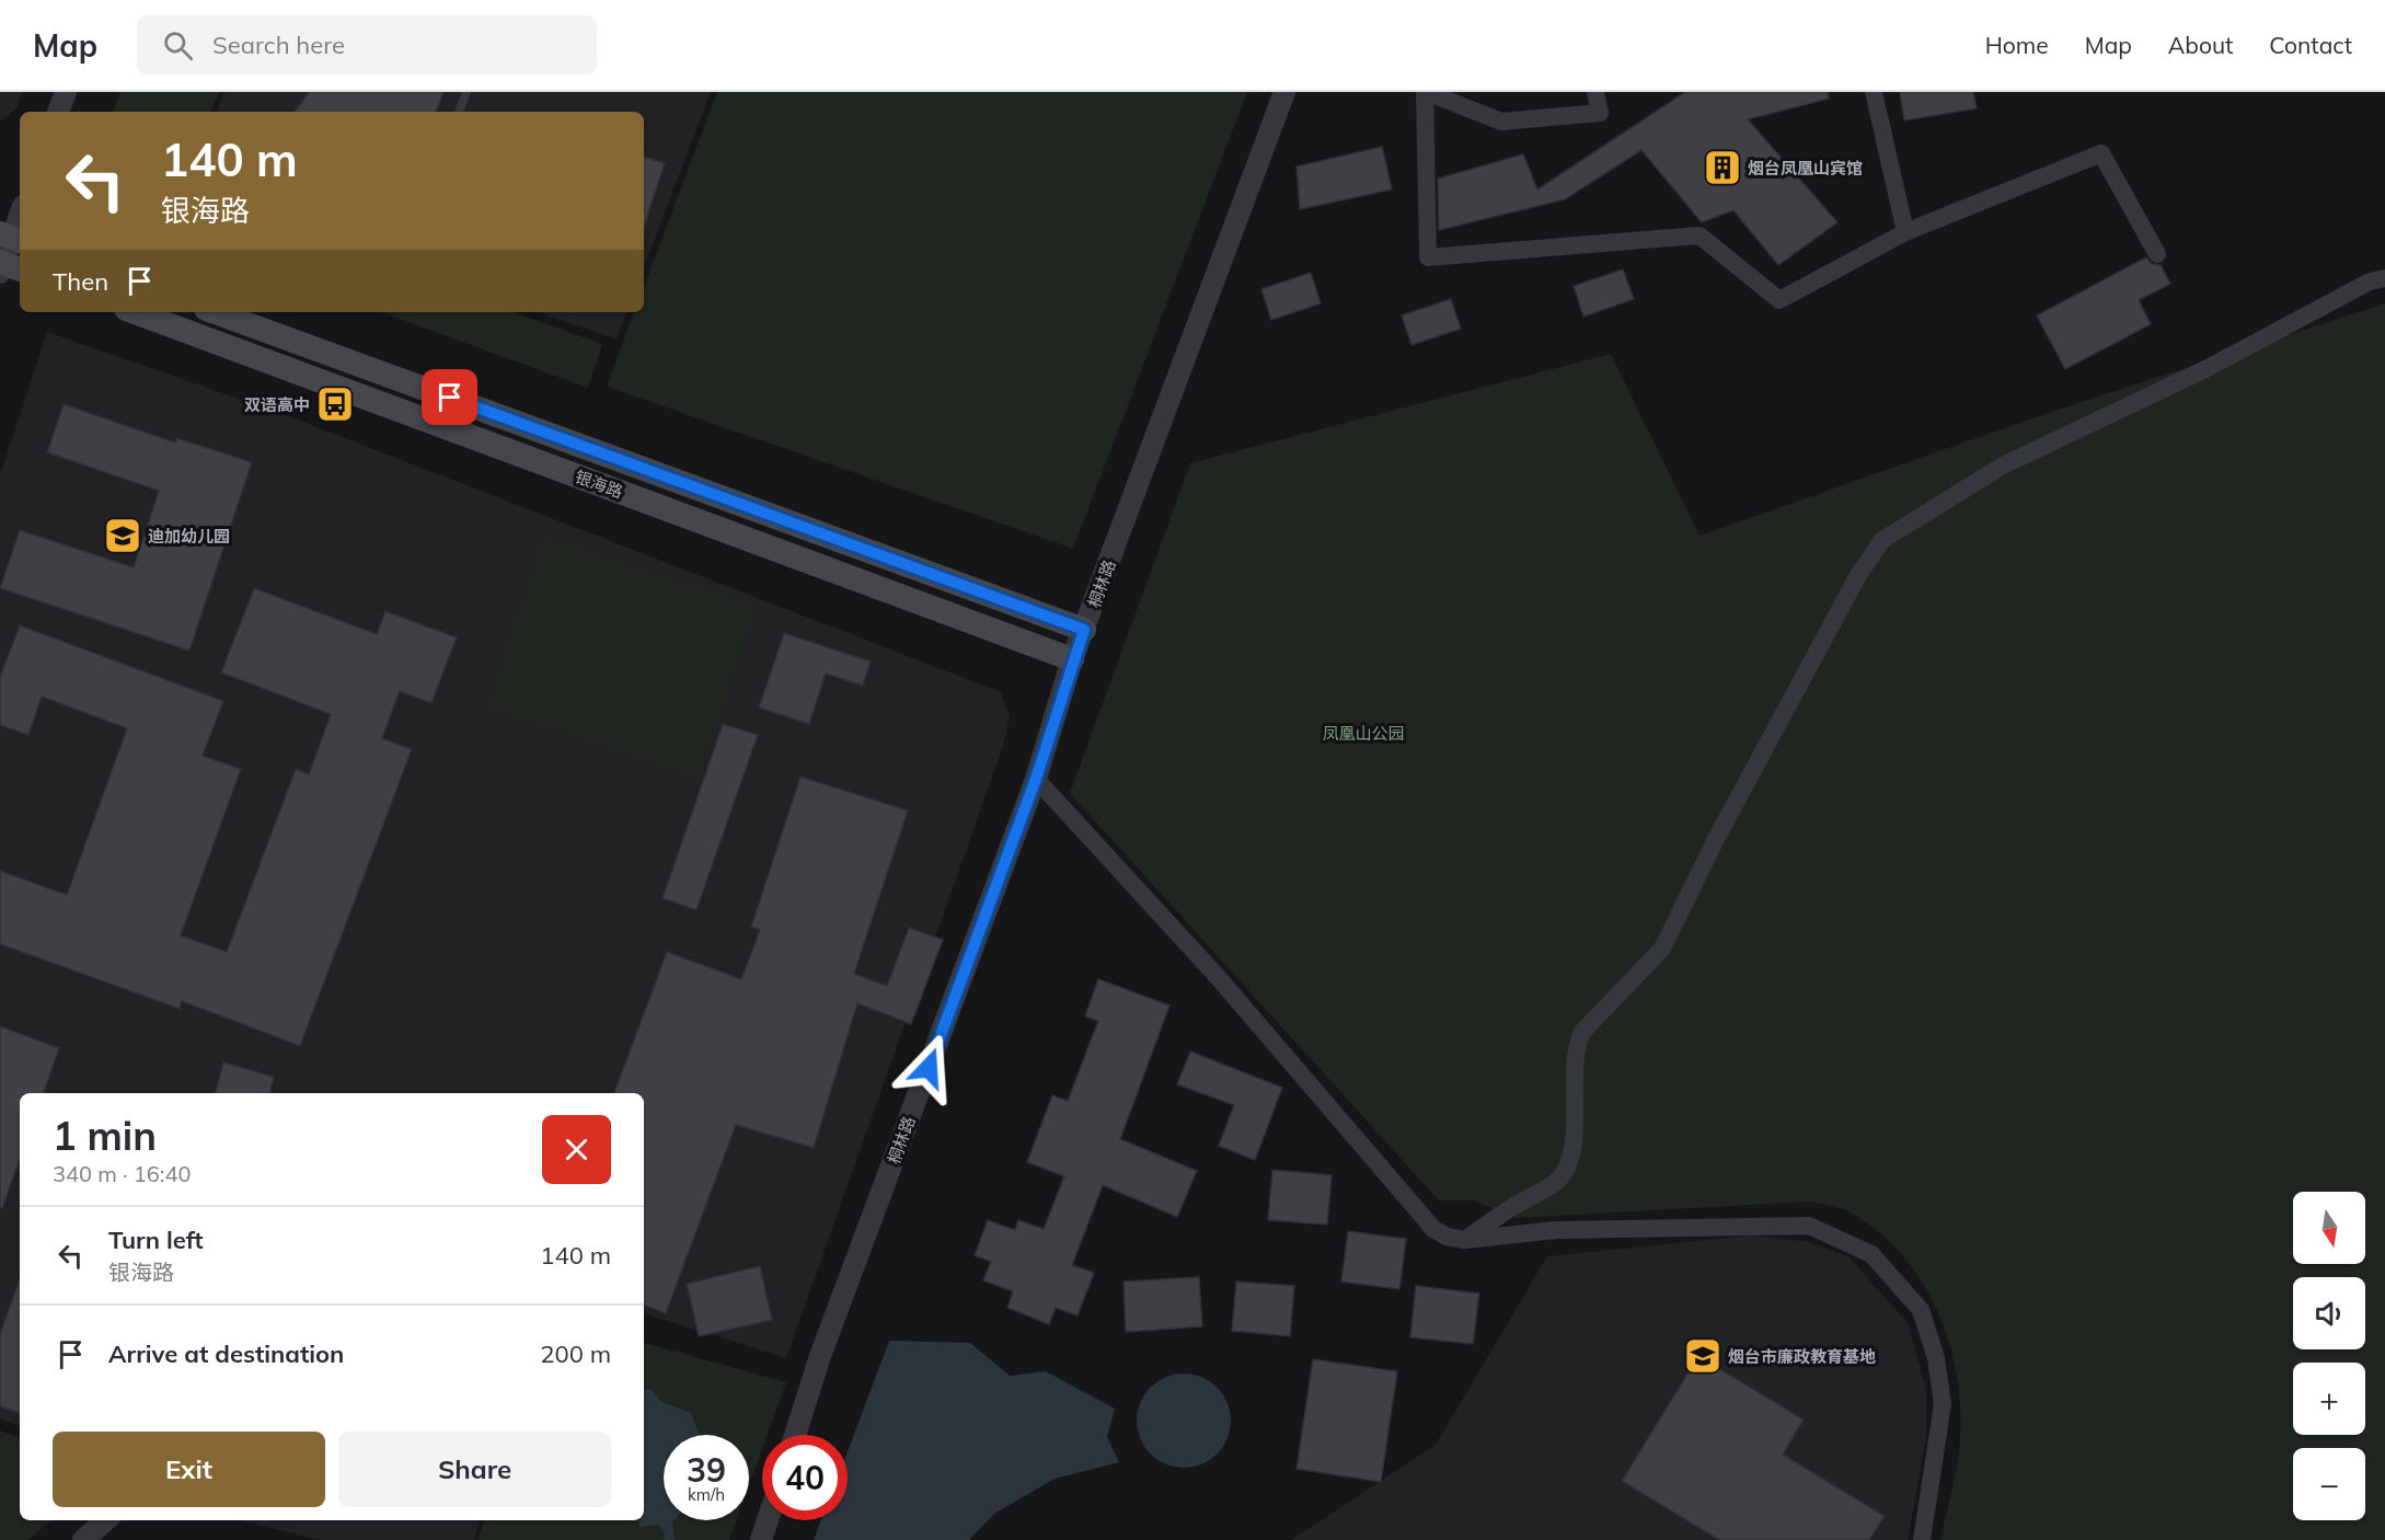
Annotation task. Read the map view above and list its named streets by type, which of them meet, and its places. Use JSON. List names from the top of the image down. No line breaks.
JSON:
{"streets":{"main road":["银海路"],"street":["桐林路"]},"crossings":[["银海路","桐林路"]],"parks":["凤凰山公园"],"places":{"building":["烟台凤凰山宾馆"],"bus stop":["双语高中"],"school or university":["迪加幼儿园","烟台市廉政教育基地"]},"north":"bottom","page":{"header":"Map","search":"Search here","nav":["Home","Map","About","Contact"],"turn":["140 m","银海路"],"then":"Then","heading":["1 min","340 m · 16:40"],"map_buttons":["+","−"],"list":[{"name":"Turn left","note":"银海路","value":"140 m"},{"name":"Arrive at destination","value":"200 m"}],"buttons":["Exit","Share"],"speed":"39 km/h","limit":"40"}}
